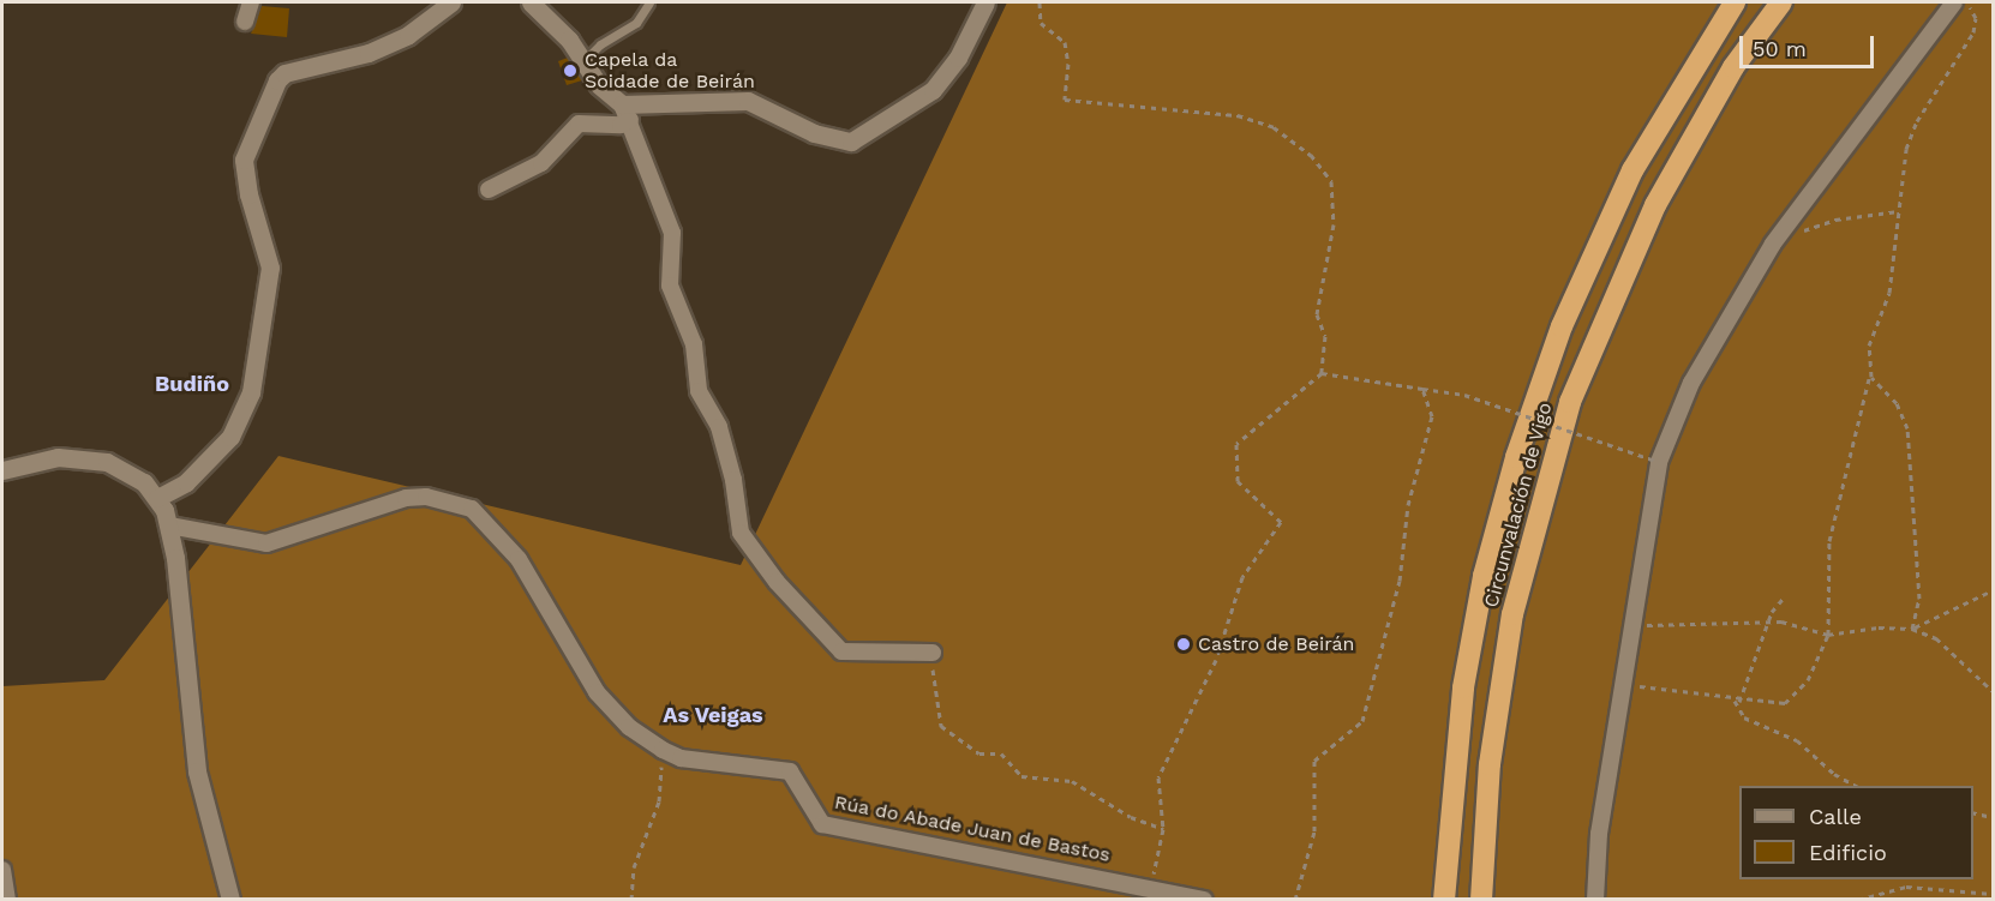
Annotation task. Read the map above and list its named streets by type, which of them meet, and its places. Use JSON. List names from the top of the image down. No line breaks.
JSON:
{"streets":{"highway":["Circunvalación de Vigo"],"street":["Rúa do Abade Juan de Bastos"]},"districts":["Budiño","As Veigas"],"places":["Capela da Soidade de Beirán","Castro de Beirán"],"legend":["Calle","Edificio"],"scale_bar":"50 m"}
